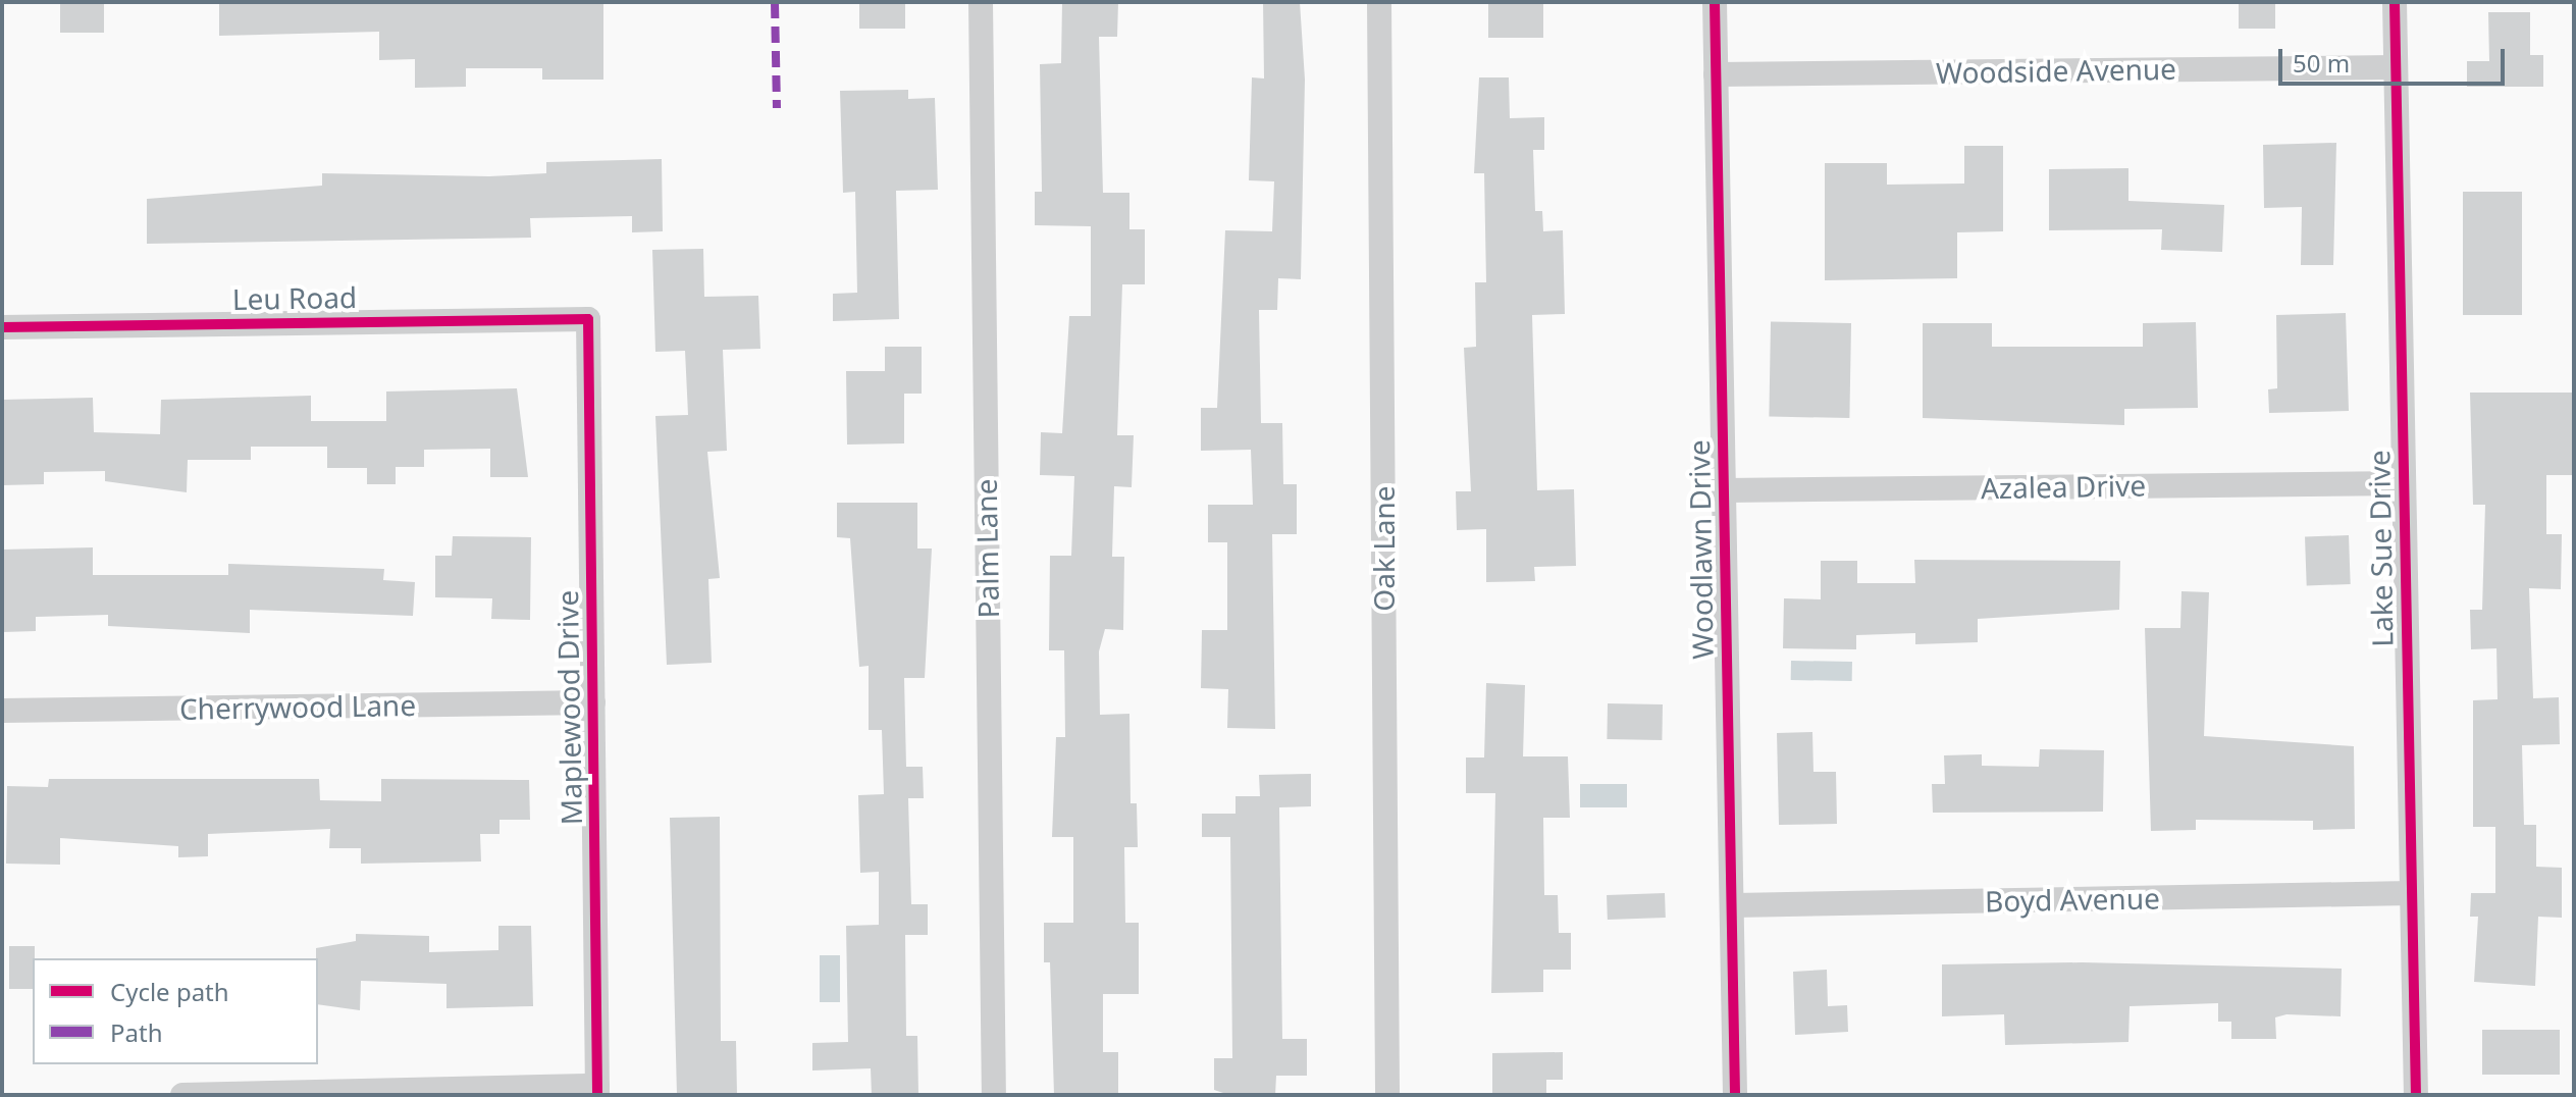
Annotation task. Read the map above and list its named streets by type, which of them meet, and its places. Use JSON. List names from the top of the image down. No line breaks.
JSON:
{"streets":{"street":["Woodside Avenue","Leu Road","Azalea Drive","Palm Lane","Oak Lane","Lake Sue Drive","Woodlawn Drive","Cherrywood Lane","Maplewood Drive","Boyd Avenue"]},"crossings":[["Woodside Avenue","Lake Sue Drive"],["Woodside Avenue","Woodlawn Drive"],["Leu Road","Maplewood Drive"],["Azalea Drive","Lake Sue Drive"],["Azalea Drive","Woodlawn Drive"],["Lake Sue Drive","Boyd Avenue"],["Woodlawn Drive","Boyd Avenue"],["Cherrywood Lane","Maplewood Drive"]],"legend":["Cycle path","Path"],"scale_bar":"50 m"}
